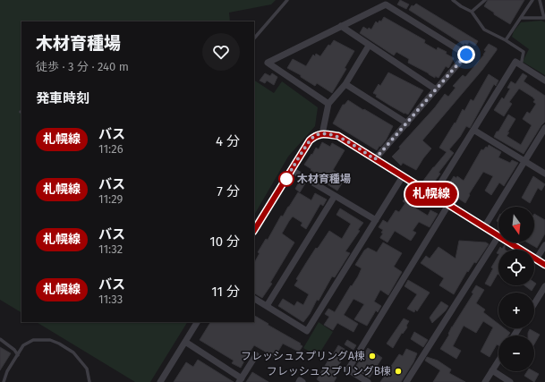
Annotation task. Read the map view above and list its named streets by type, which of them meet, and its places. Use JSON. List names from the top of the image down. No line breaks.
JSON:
{"places":["木材育種場","フレッシュスプリングA棟","フレッシュスプリングB棟"],"lines":["bus line 札幌線"],"north":"bottom","page":{"on_map":"札幌線","heading":[["木材育種場","徒歩 · 3 分 · 240 m"],"発車時刻"],"list":[{"mark":"札幌線","name":"バス","note":"11:26","value":"4 分"},{"mark":"札幌線","name":"バス","note":"11:29","value":"7 分"},{"mark":"札幌線","name":"バス","note":"11:32","value":"10 分"},{"mark":"札幌線","name":"バス","note":"11:33","value":"11 分"}],"map_buttons":["+","−"]}}
